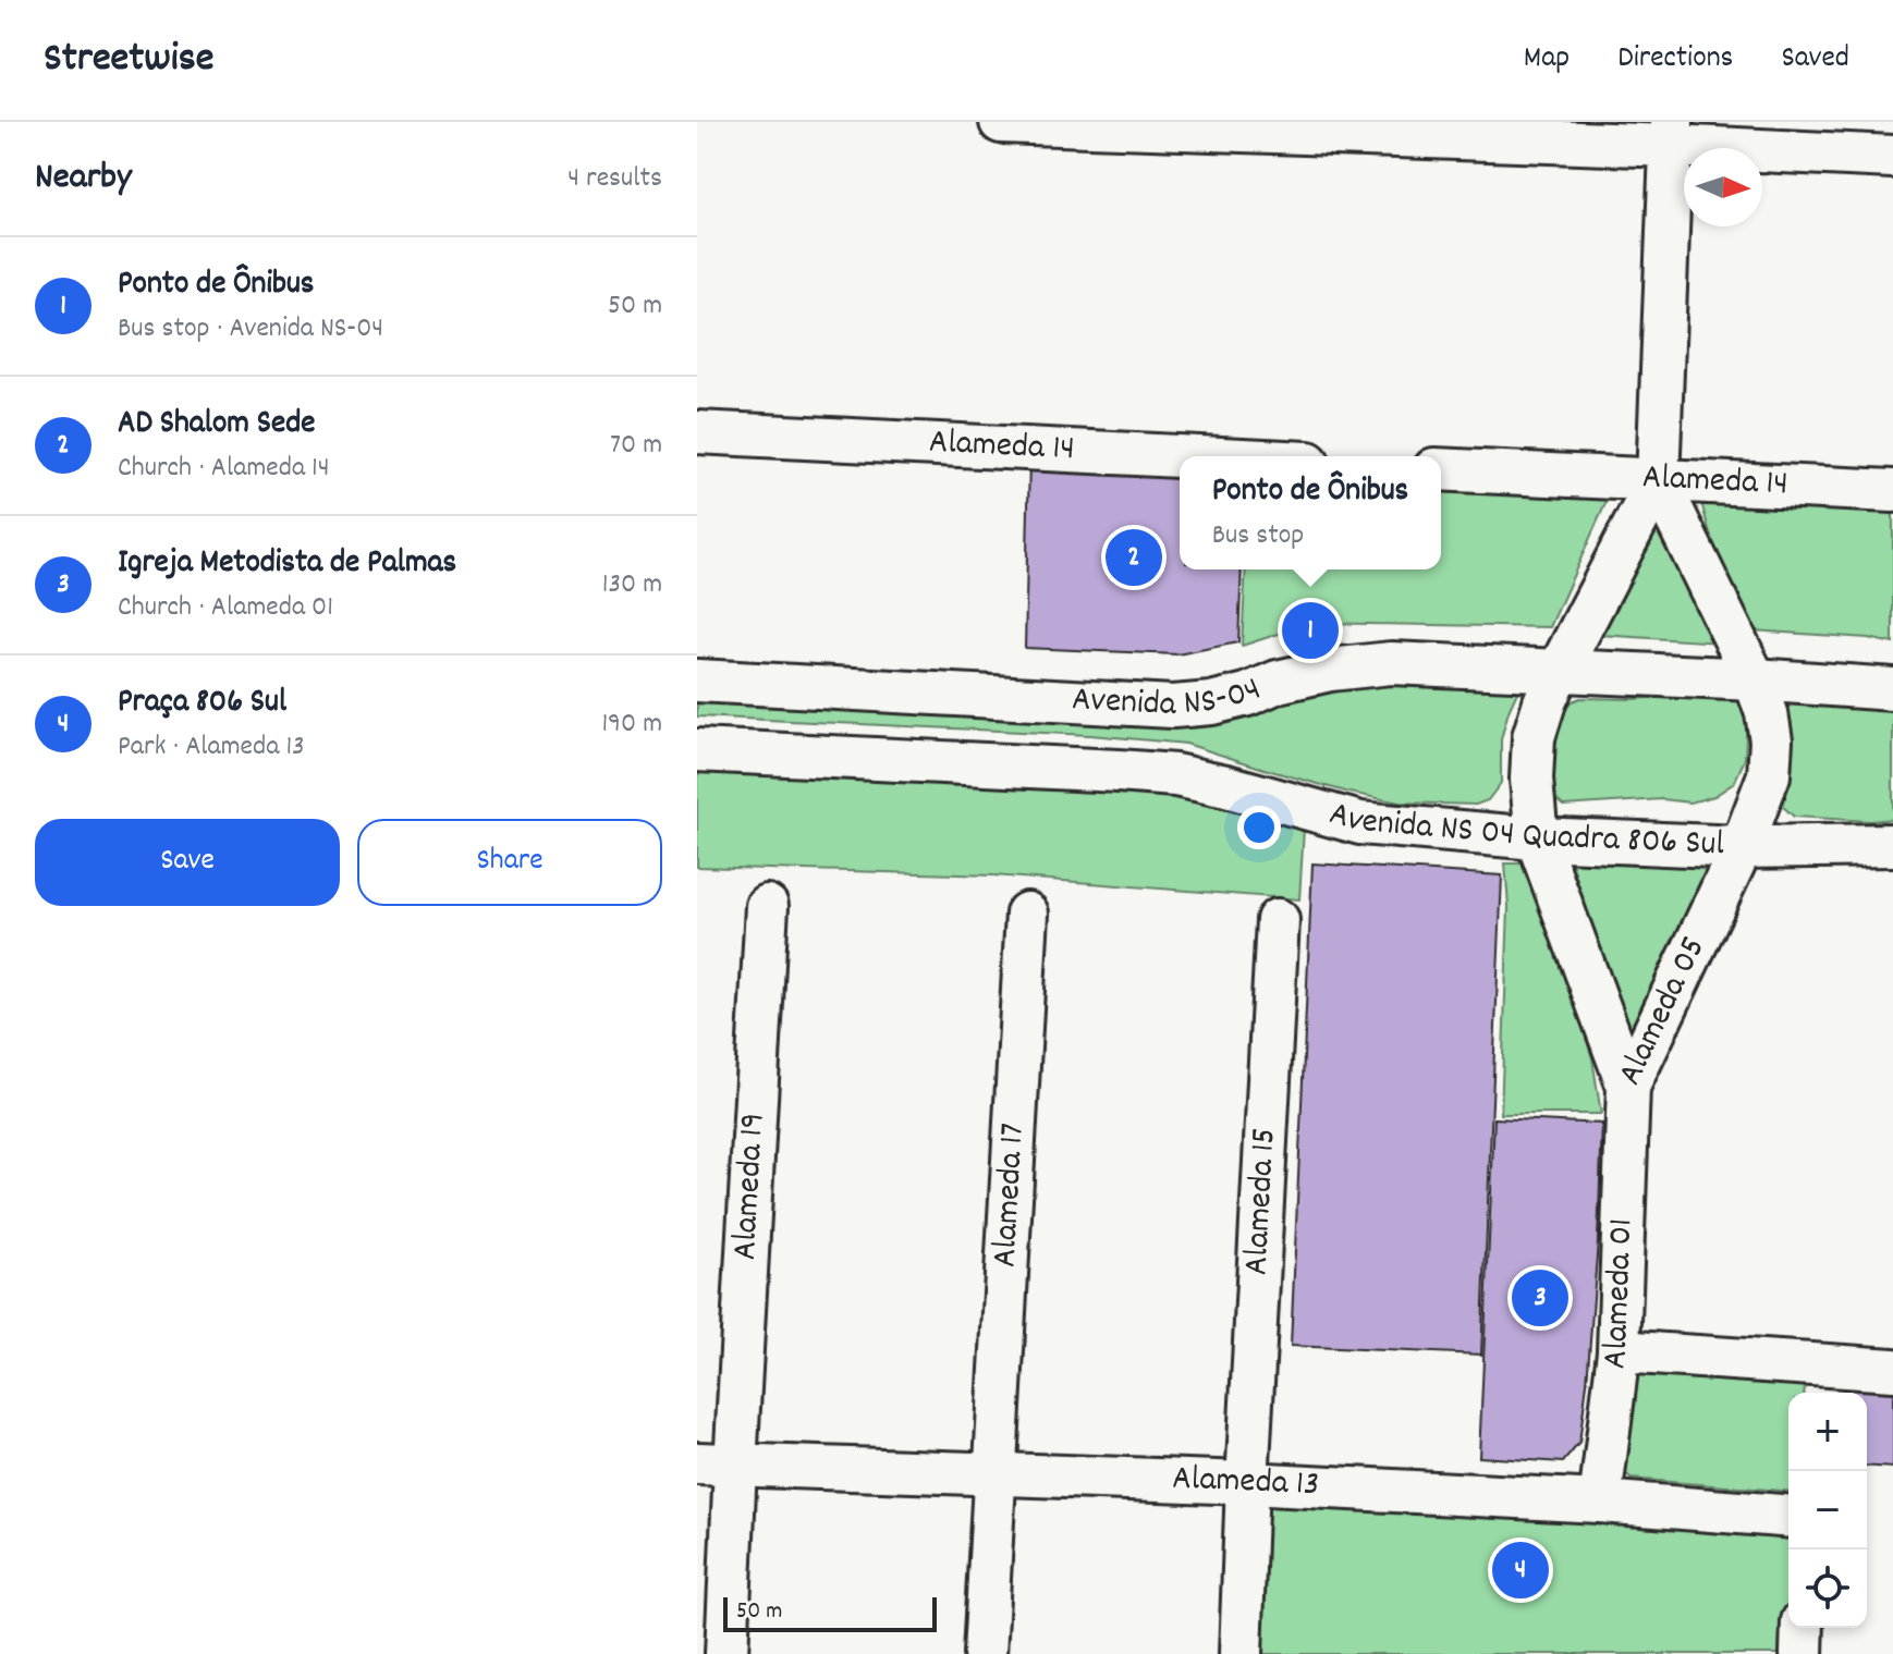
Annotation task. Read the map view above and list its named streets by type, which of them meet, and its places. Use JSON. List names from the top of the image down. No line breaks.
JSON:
{"streets":{"street":["Alameda 14","Avenida NS-04","Avenida NS 04 Quadra 806 Sul","Alameda 05","Alameda 19","Alameda 17","Alameda 15","Alameda 01","Alameda 13"]},"crossings":[["Alameda 14","Alameda 05"],["Avenida NS-04","Alameda 05"],["Avenida NS 04 Quadra 806 Sul","Alameda 05"],["Alameda 05","Alameda 01"],["Alameda 19","Alameda 13"],["Alameda 17","Alameda 13"],["Alameda 15","Alameda 13"],["Alameda 01","Alameda 13"]],"scale_bar":"50 m","north":"right","page":{"header":"Streetwise","nav":["Map","Directions","Saved"],"heading":["Nearby","4 results"],"list":[{"mark":"1","name":"Ponto de Ônibus","note":"Bus stop · Avenida NS-04","value":"50 m"},{"mark":"2","name":"AD Shalom Sede","note":"Church · Alameda 14","value":"70 m"},{"mark":"3","name":"Igreja Metodista de Palmas","note":"Church · Alameda 01","value":"130 m"},{"mark":"4","name":"Praça 806 Sul","note":"Park · Alameda 13","value":"190 m"}],"popup":["Ponto de Ônibus","Bus stop"],"pins":["2","1","3","4"],"buttons":["Save","Share"],"map_buttons":["+","−"],"scale":"50 m"}}
